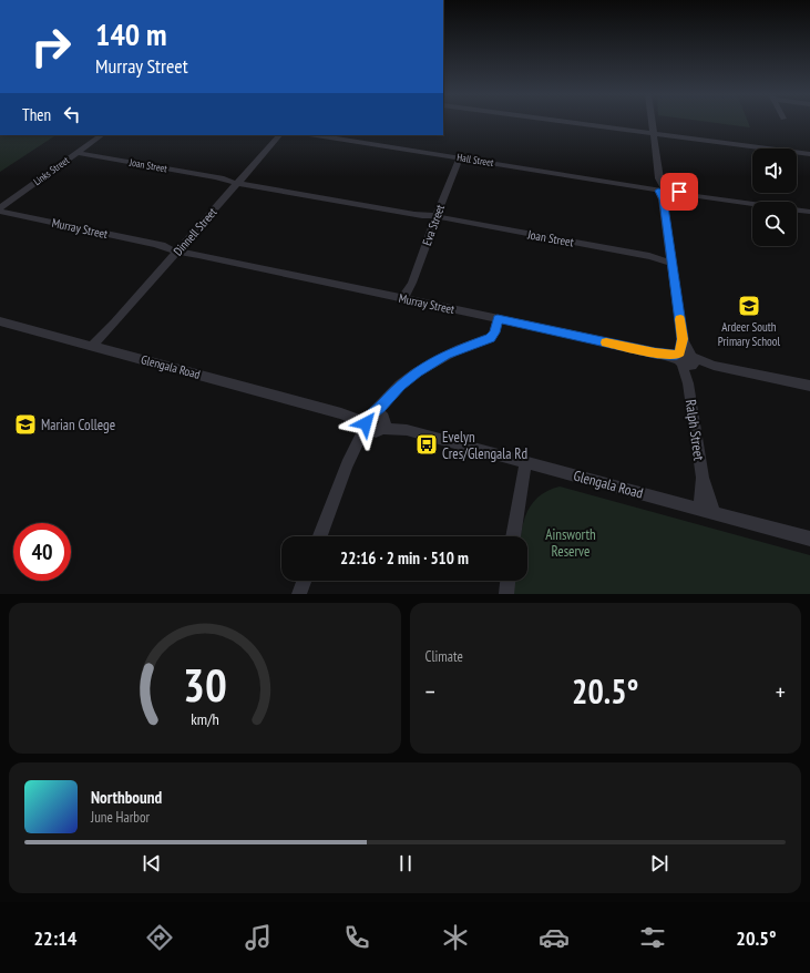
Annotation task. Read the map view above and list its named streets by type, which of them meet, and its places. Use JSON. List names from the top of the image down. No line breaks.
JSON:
{"streets":{"street":["Hall Street","Joan Street","Links Street","Eva Street","Murray Street","Dinnell Street","Glengala Road","Ralph Street"]},"crossings":[["Hall Street","Eva Street"],["Joan Street","Links Street"],["Joan Street","Eva Street"],["Joan Street","Dinnell Street"],["Eva Street","Murray Street"],["Murray Street","Dinnell Street"],["Murray Street","Ralph Street"],["Dinnell Street","Glengala Road"],["Glengala Road","Ralph Street"]],"parks":["Ainsworth Reserve"],"places":{"school or university":["Ardeer South Primary School","Marian College"],"bus stop":["Evelyn Cres/Glengala Rd"]},"page":{"turn":["140 m","Murray Street"],"then":"Then","limit":"40","trip":"22:16 · 2 min · 510 m","tile":"Climate","heat":["−","20.5°","+"],"song":["Northbound","June Harbor"],"tabs":["22:14","20.5°"],"gauge":["30","km/h"]}}
